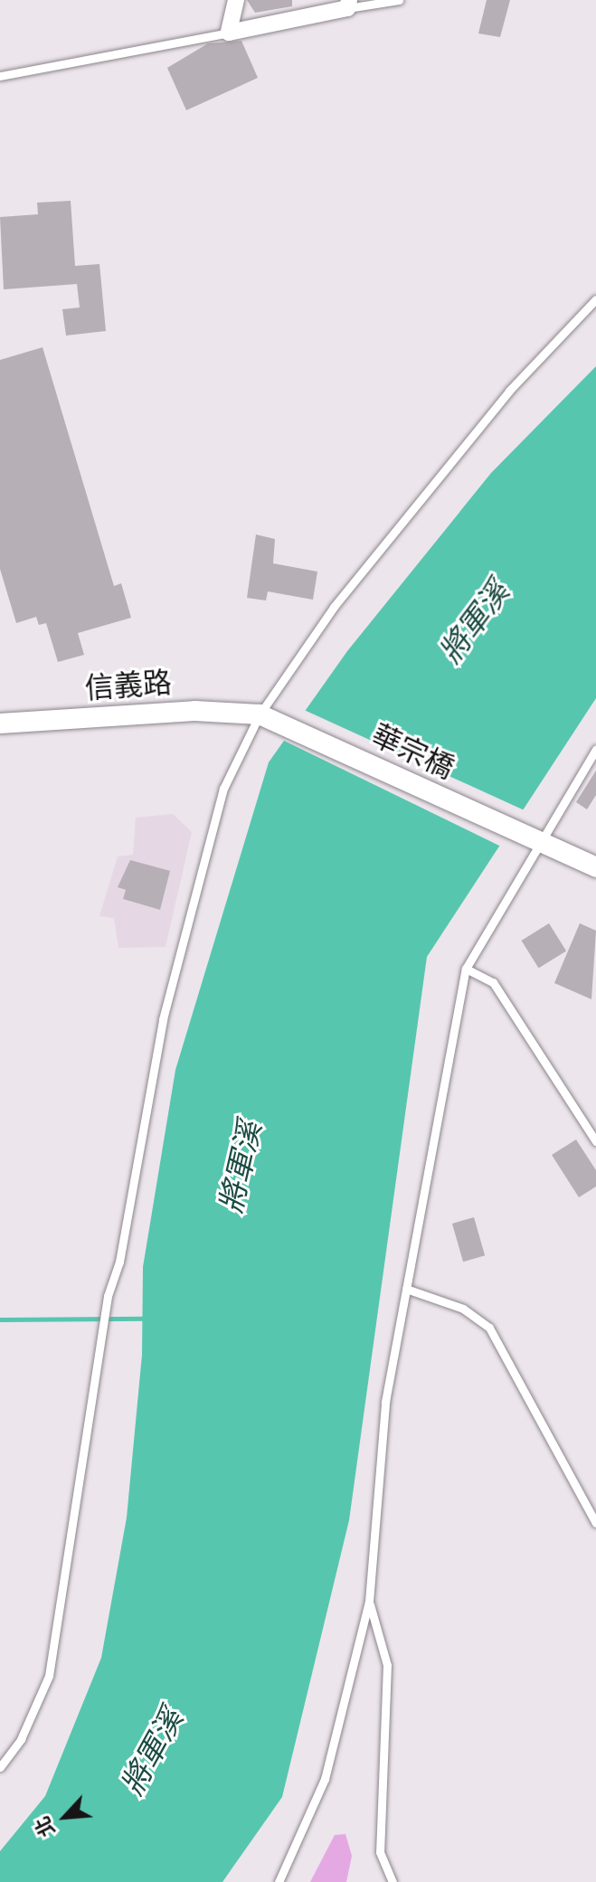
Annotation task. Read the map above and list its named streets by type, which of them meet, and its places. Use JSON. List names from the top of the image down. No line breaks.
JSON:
{"streets":{"street":["信義路","華宗橋"]},"crossings":[["信義路","華宗橋"]],"water":["將軍溪"],"north":"bottom left"}
